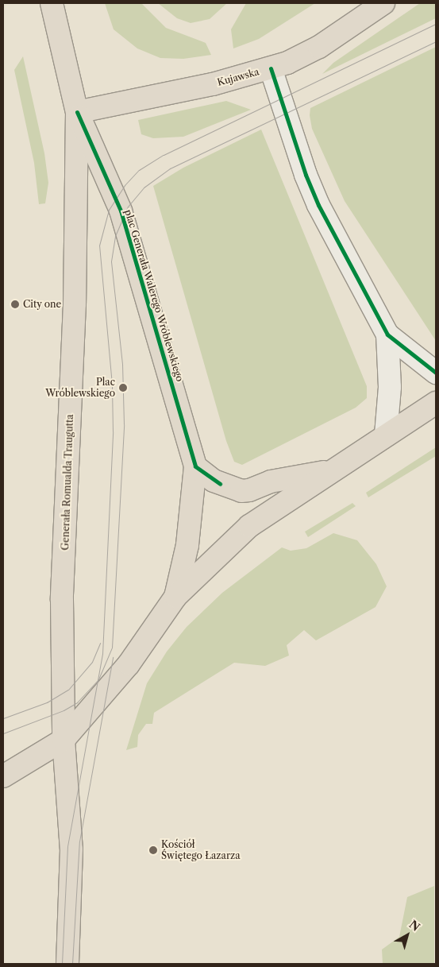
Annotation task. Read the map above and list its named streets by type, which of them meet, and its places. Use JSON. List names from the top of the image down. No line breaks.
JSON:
{"streets":{"main road":["Kujawska","plac Generała Walerego Wróblewskiego","Generała Romualda Traugutta"]},"crossings":[["Kujawska","plac Generała Walerego Wróblewskiego"],["Kujawska","Generała Romualda Traugutta"],["plac Generała Walerego Wróblewskiego","Generała Romualda Traugutta"]],"places":["City one","Plac Wróblewskiego","Kościół Świętego Łazarza"],"north":"top right"}
